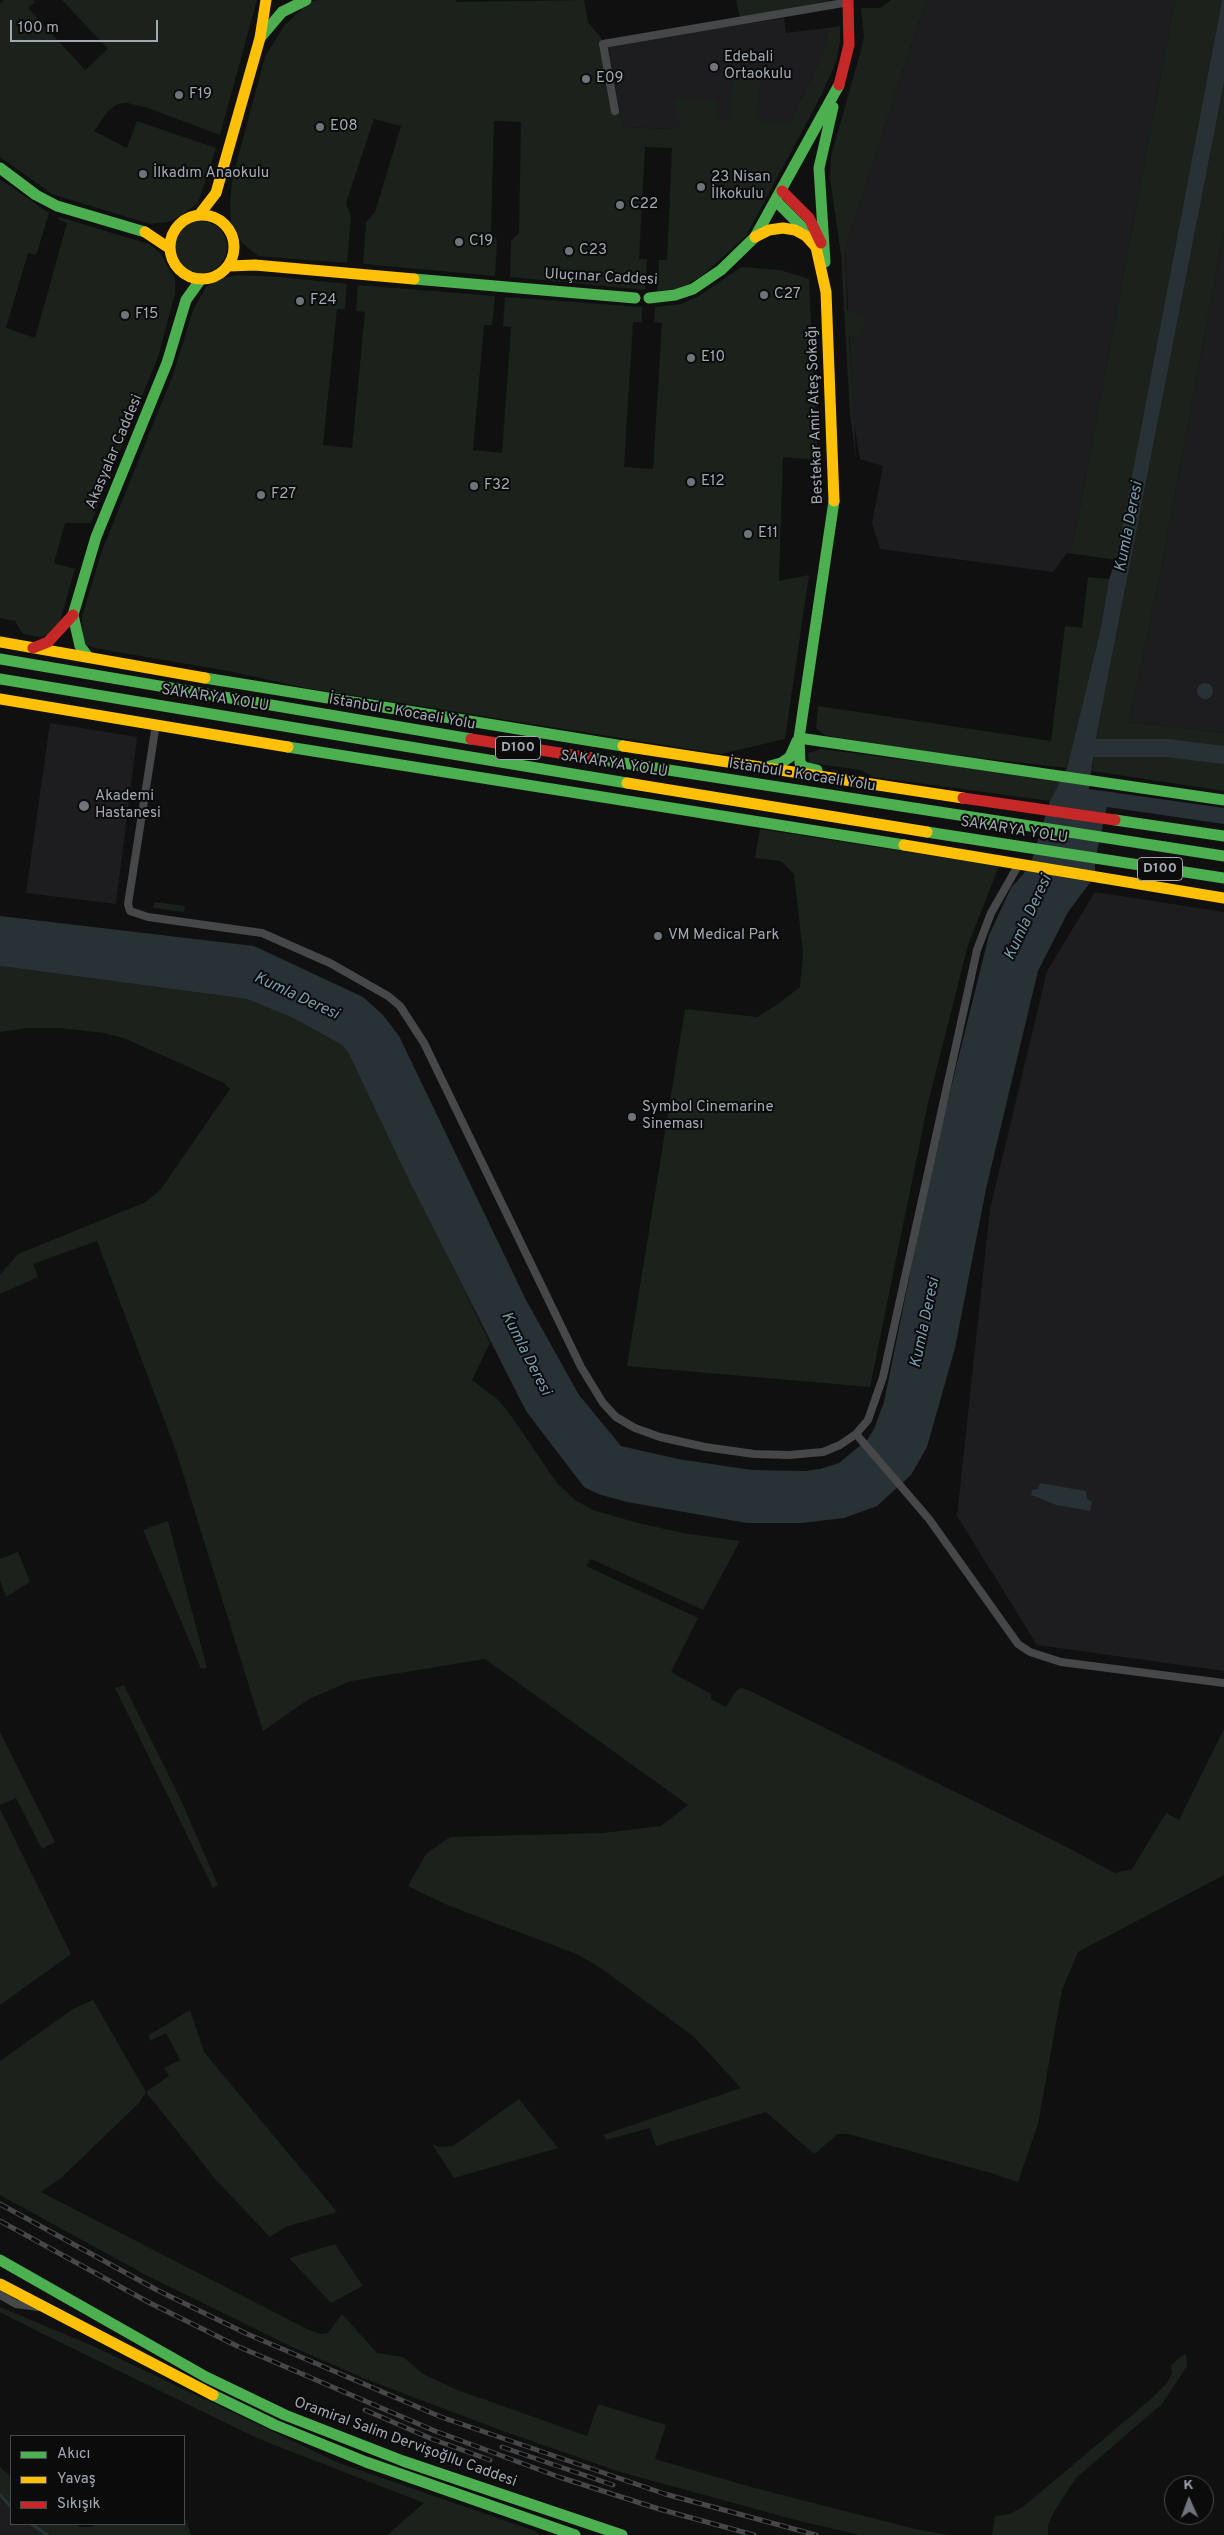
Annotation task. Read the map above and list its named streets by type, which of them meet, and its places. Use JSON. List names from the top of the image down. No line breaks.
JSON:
{"streets":{"main road":["Uluçınar Caddesi","Bestekar Amir Ateş Sokağı","Akasyalar Caddesi","SAKARYA YOLU","İstanbul - Kocaeli Yolu","D100","Oramiral Salim Dervişoğllu Caddesi"]},"crossings":[["İstanbul - Kocaeli Yolu","D100"]],"water":["Kumla Deresi"],"places":["Edebali Ortaokulu","E09","F19","E08","İlkadım Anaokulu","23 Nisan İlkokulu","C22","C19","C23","C27","F24","F15","E10","E12","F32","F27","E11","Akademi Hastanesi","VM Medical Park","Symbol Cinemarine Sineması"],"legend":["Akıcı","Yavaş","Sıkışık"],"scale_bar":"100 m","north":"top"}
